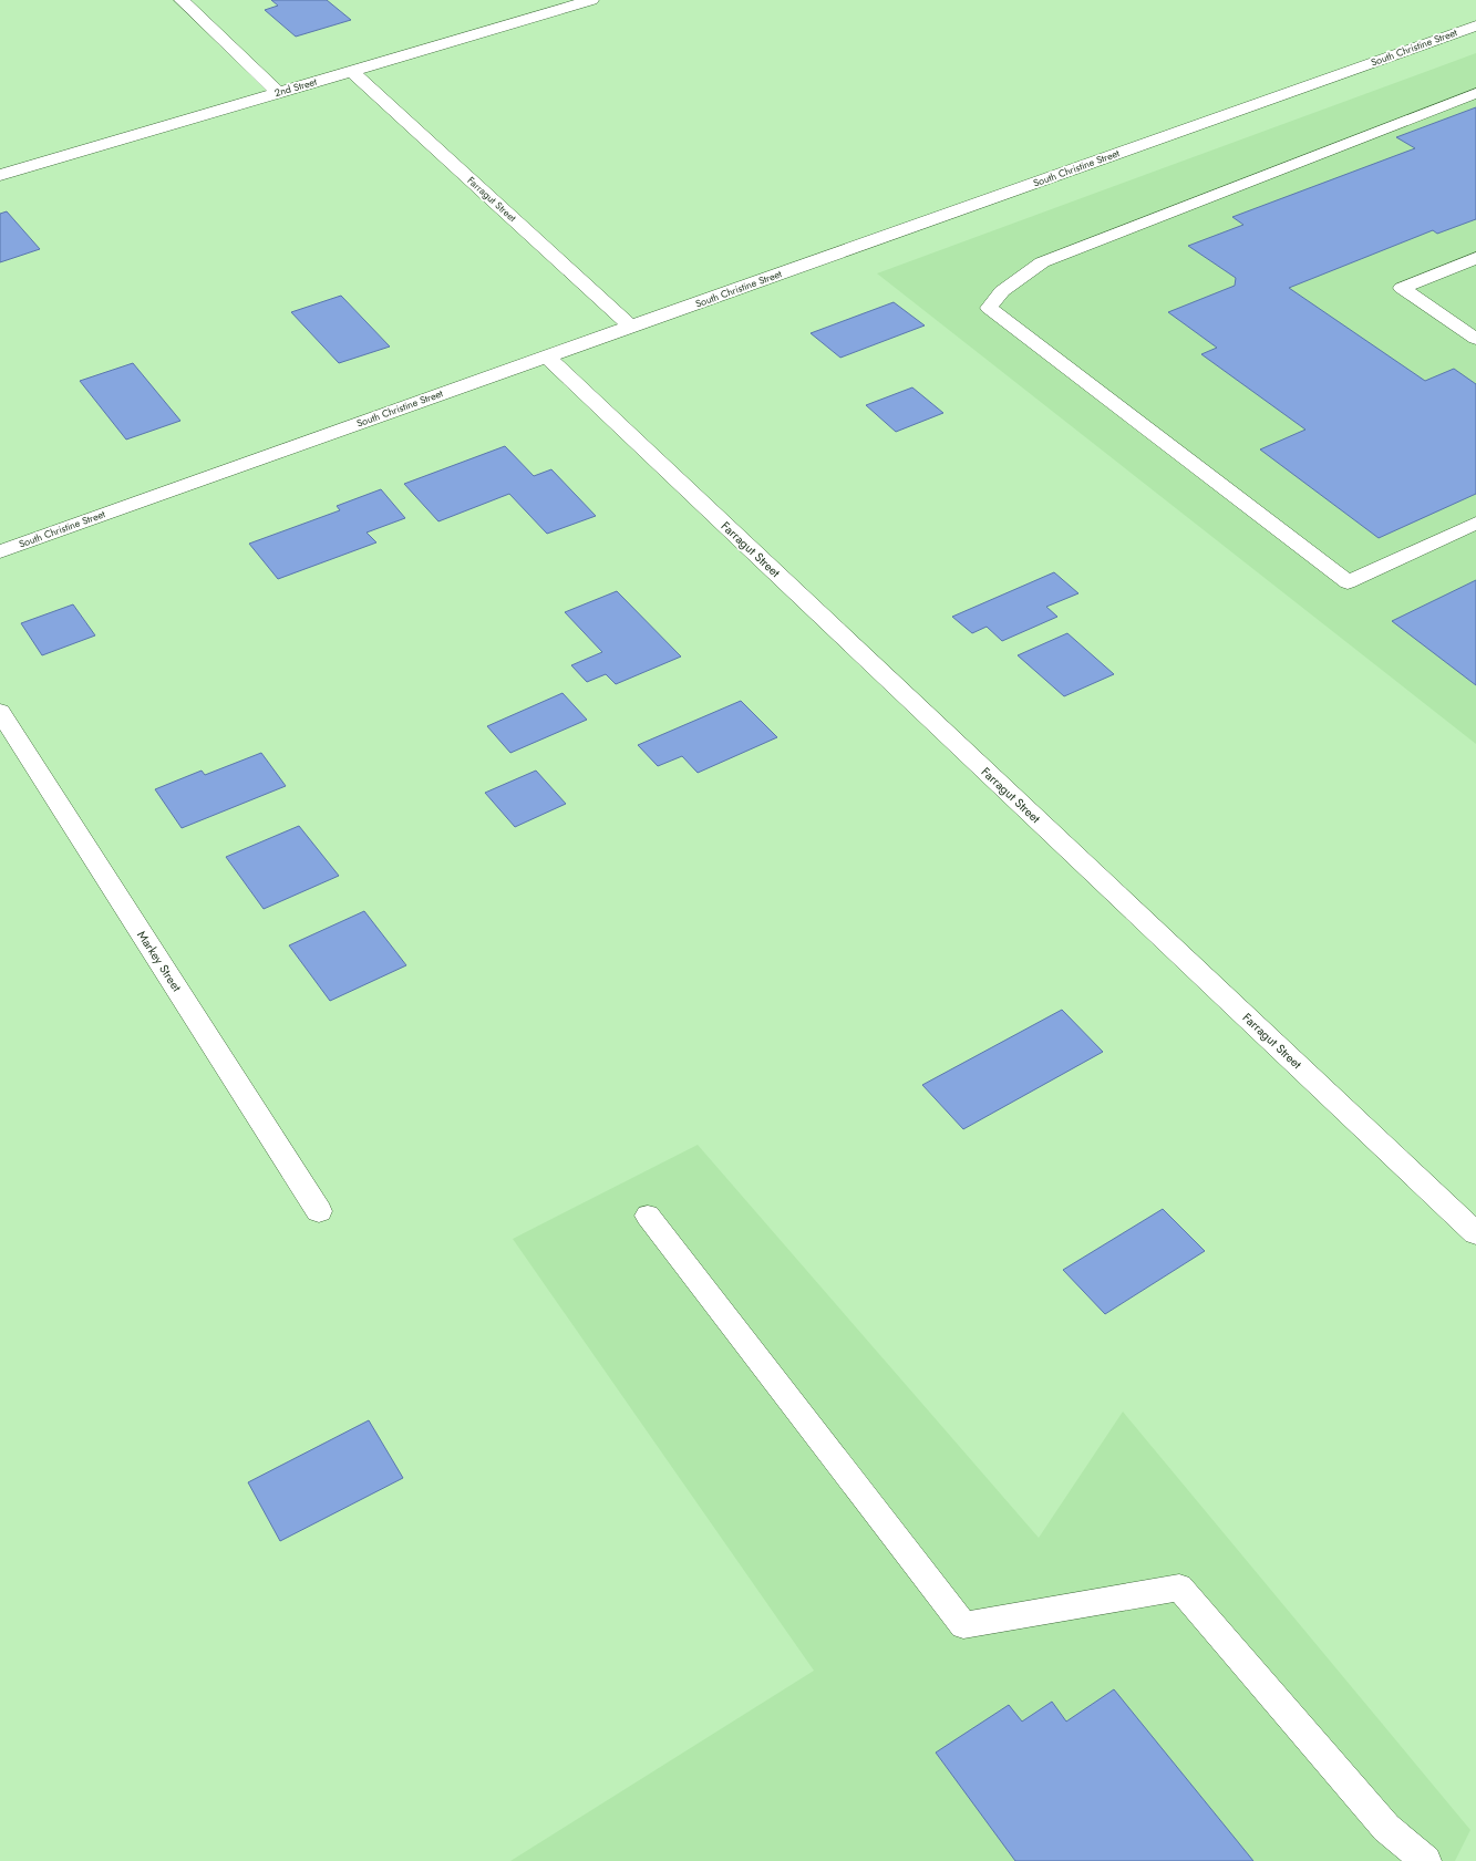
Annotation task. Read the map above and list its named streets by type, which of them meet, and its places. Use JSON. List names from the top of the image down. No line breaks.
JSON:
{"streets":{"street":["South Christine Street","2nd Street","Farragut Street","Markey Street"]},"crossings":[["South Christine Street","Farragut Street"],["2nd Street","Farragut Street"]]}
